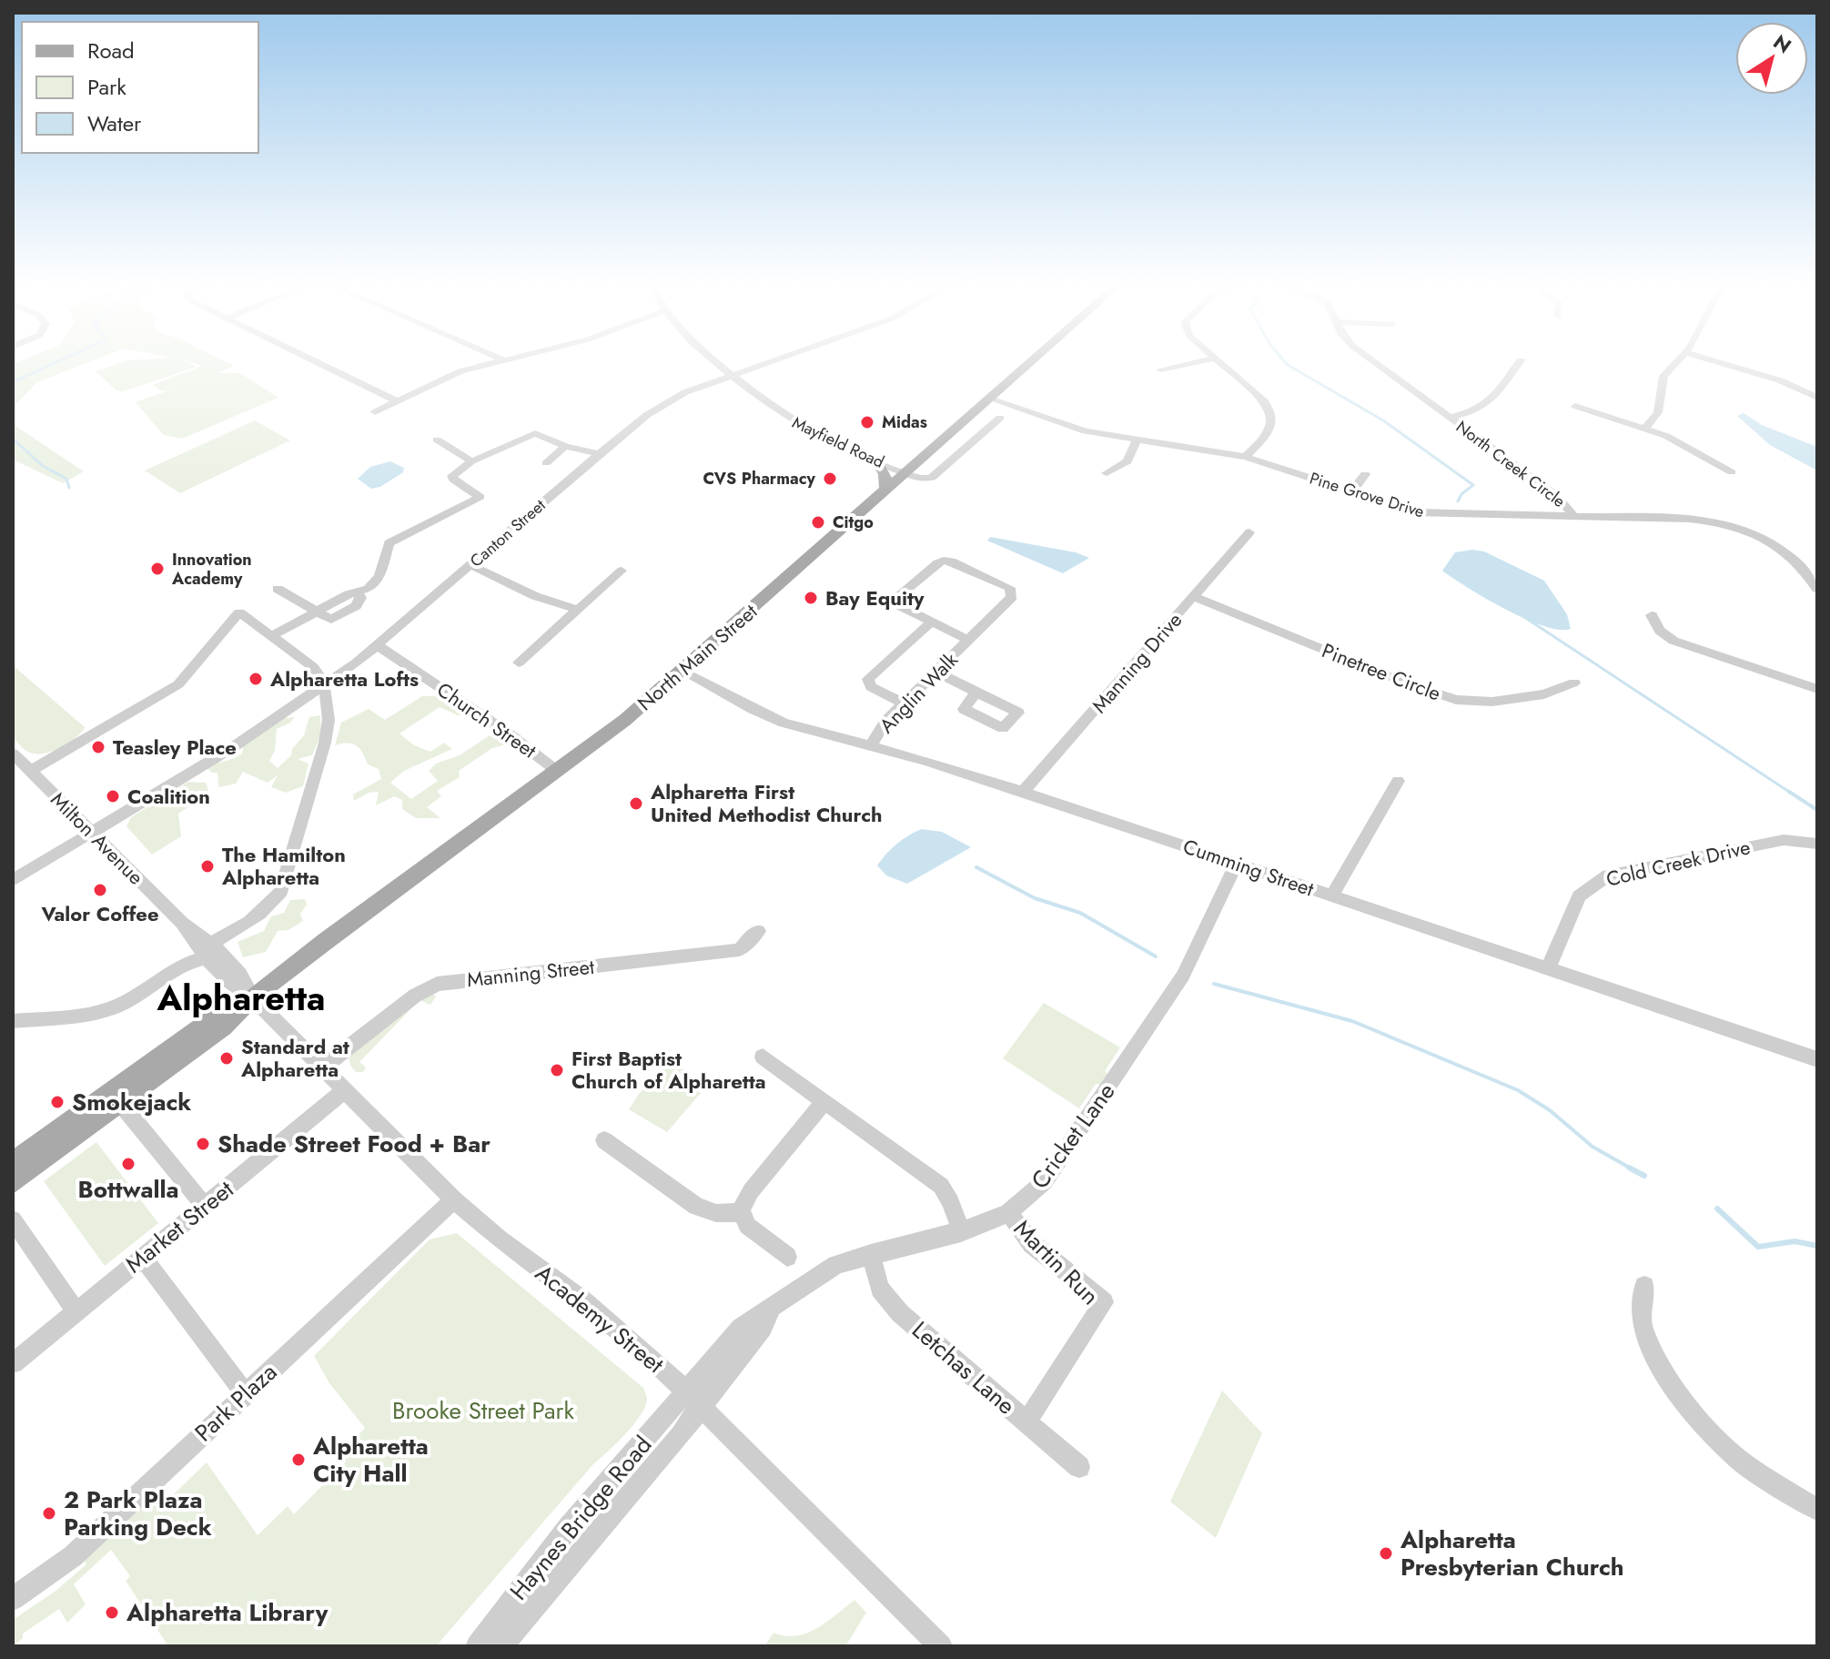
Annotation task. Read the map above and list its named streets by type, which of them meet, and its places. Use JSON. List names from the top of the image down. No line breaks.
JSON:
{"streets":{"main road":["North Main Street"],"street":["Mayfield Road","North Creek Circle","Pine Grove Drive","Canton Street","Manning Drive","Pinetree Circle","Anglin Walk","Church Street","Milton Avenue","Cold Creek Drive","Cumming Street","Manning Street","Cricket Lane","Market Street","Martin Run","Academy Street","Letchas Lane","Park Plaza","Haynes Bridge Road"]},"crossings":[["Mayfield Road","Canton Street"],["Mayfield Road","North Main Street"],["North Creek Circle","Pine Grove Drive"],["Pine Grove Drive","North Main Street"],["Canton Street","Church Street"],["Canton Street","Milton Avenue"],["North Main Street","Church Street"],["North Main Street","Milton Avenue"],["North Main Street","Cumming Street"],["North Main Street","Academy Street"],["Manning Drive","Pinetree Circle"],["Manning Drive","Cumming Street"],["Anglin Walk","Cumming Street"],["Milton Avenue","Academy Street"],["Cold Creek Drive","Cumming Street"],["Cumming Street","Cricket Lane"],["Manning Street","Academy Street"],["Cricket Lane","Martin Run"],["Cricket Lane","Academy Street"],["Cricket Lane","Letchas Lane"],["Cricket Lane","Haynes Bridge Road"],["Market Street","Academy Street"],["Martin Run","Letchas Lane"],["Academy Street","Park Plaza"],["Academy Street","Haynes Bridge Road"]],"districts":["Alpharetta"],"parks":["Brooke Street Park"],"places":["Midas","CVS Pharmacy","Citgo","Innovation Academy","Bay Equity","Alpharetta Lofts","Teasley Place","Coalition","Alpharetta First United Methodist Church","The Hamilton Alpharetta","Valor Coffee","Standard at Alpharetta","First Baptist Church of Alpharetta","Smokejack","Shade Street Food + Bar","Bottwalla","Alpharetta City Hall","2 Park Plaza Parking Deck","Alpharetta Presbyterian Church","Alpharetta Library"],"legend":["Road","Park","Water"],"north":"top right"}
